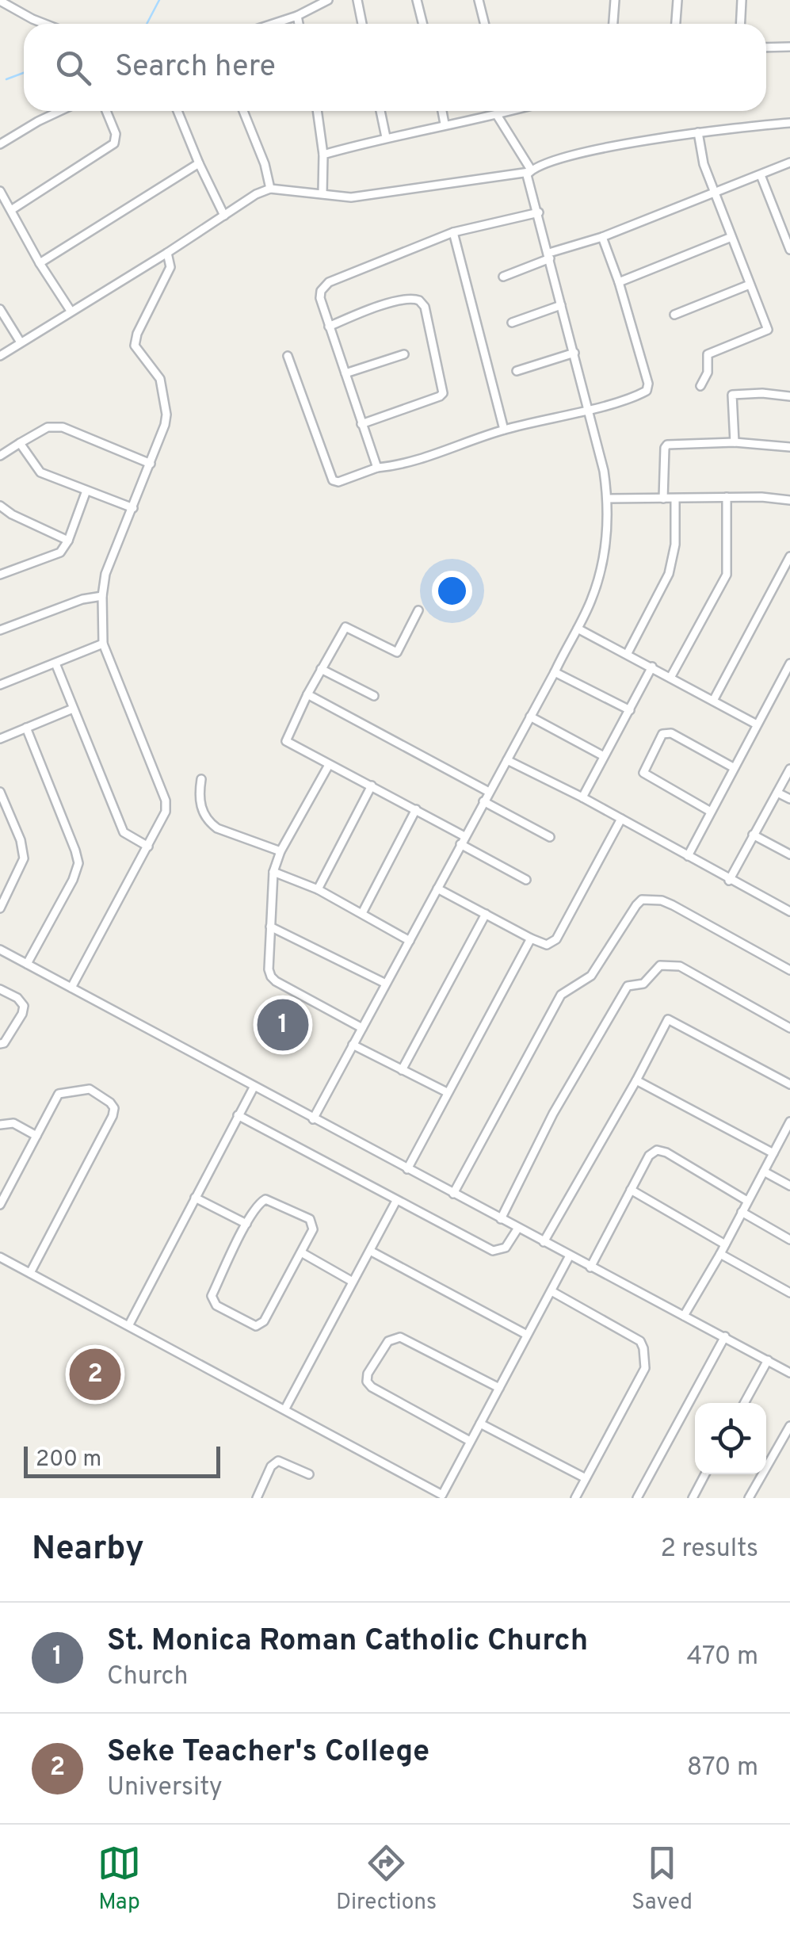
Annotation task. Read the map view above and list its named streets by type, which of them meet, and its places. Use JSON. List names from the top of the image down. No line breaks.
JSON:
{"scale_bar":"200 m","page":{"search":"Search here","pins":["1","2"],"scale":"200 m","heading":["Nearby","2 results"],"list":[{"mark":"1","name":"St. Monica Roman Catholic Church","note":"Church","value":"470 m"},{"mark":"2","name":"Seke Teacher's College","note":"University","value":"870 m"}],"nav":["Map","Directions","Saved"]}}
